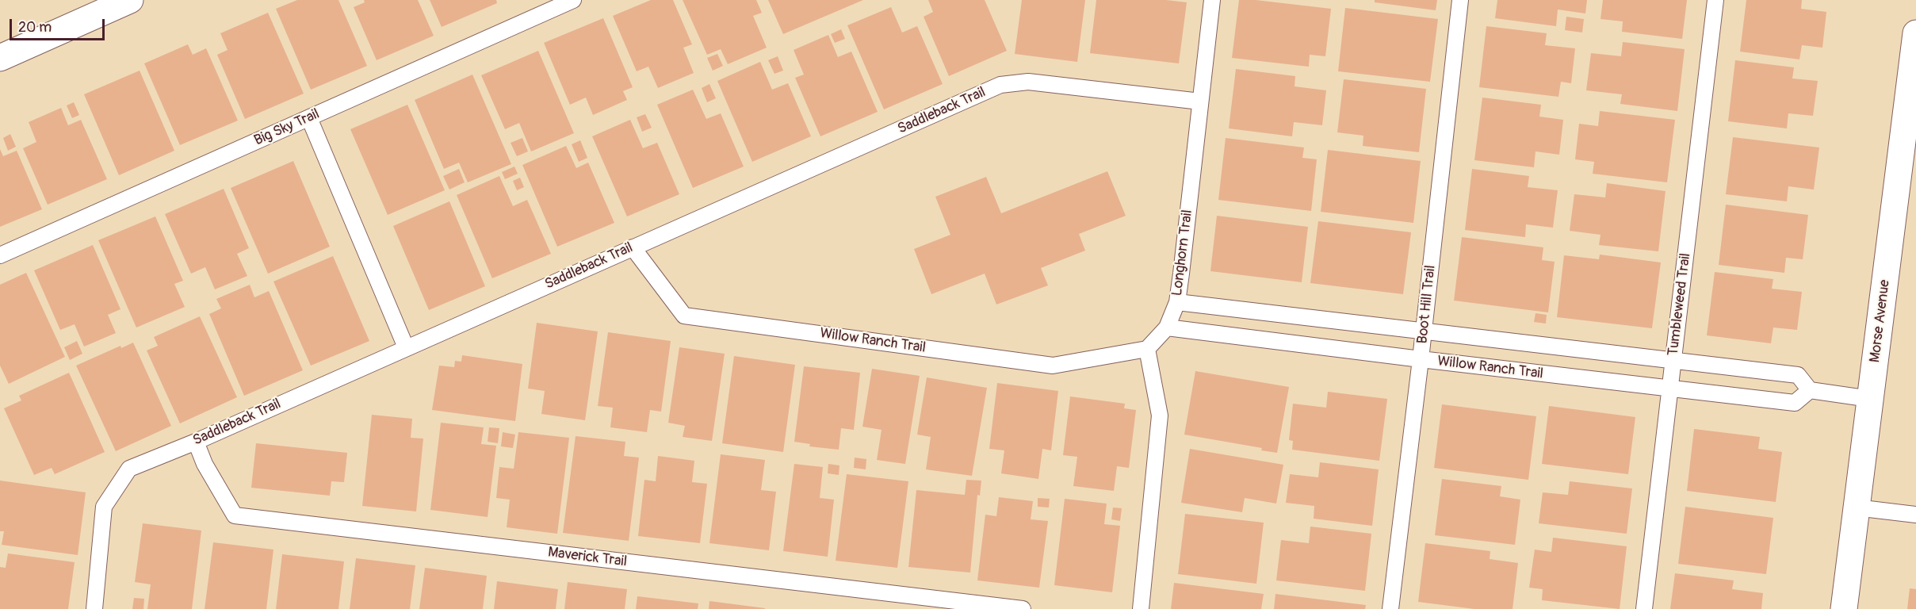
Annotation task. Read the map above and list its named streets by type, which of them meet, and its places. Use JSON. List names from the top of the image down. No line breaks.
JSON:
{"streets":{"street":["Morse Avenue"],"lane":["Saddleback Trail","Big Sky Trail","Longhorn Trail","Boot Hill Trail","Tumbleweed Trail","Willow Ranch Trail","Maverick Trail"]},"crossings":[["Saddleback Trail","Longhorn Trail"],["Saddleback Trail","Willow Ranch Trail"],["Saddleback Trail","Maverick Trail"],["Longhorn Trail","Willow Ranch Trail"],["Boot Hill Trail","Willow Ranch Trail"],["Tumbleweed Trail","Willow Ranch Trail"]],"scale_bar":"20 m"}
